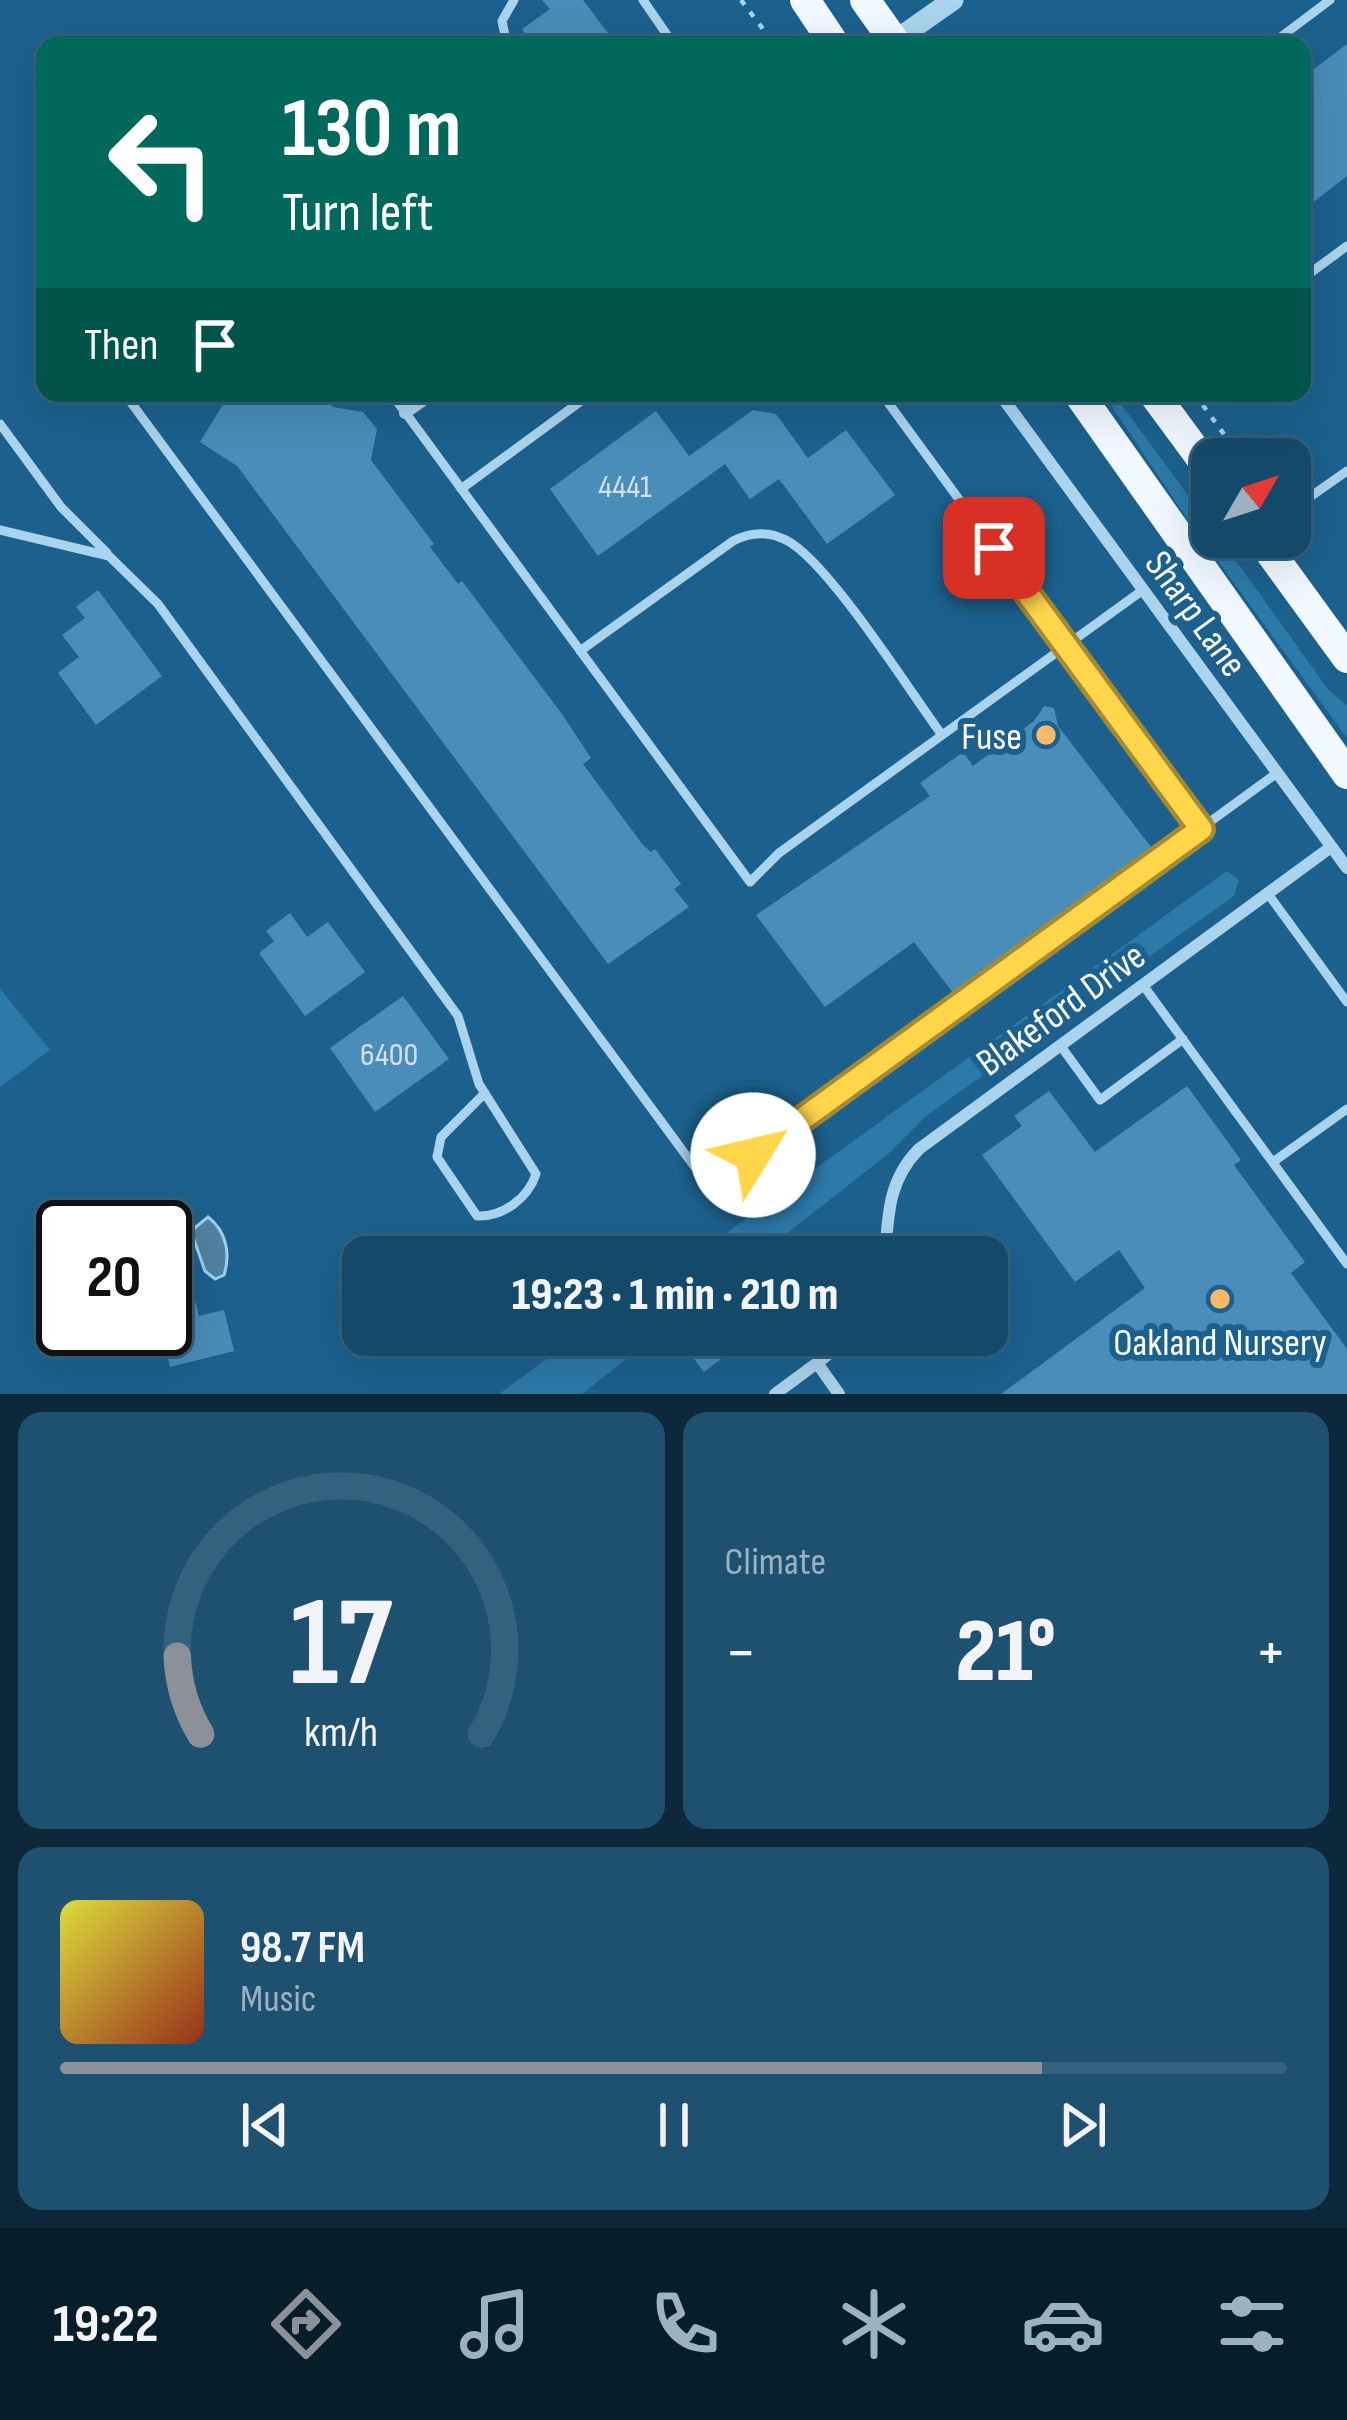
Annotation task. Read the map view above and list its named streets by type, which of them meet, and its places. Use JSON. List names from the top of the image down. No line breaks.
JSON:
{"streets":{"street":["Sharp Lane","Blakeford Drive"]},"crossings":[["Sharp Lane","Blakeford Drive"]],"places":["Fuse","Oakland Nursery"],"house_numbers":["4441","6400"],"north":"top right","page":{"turn":["130 m","Turn left"],"then":"Then","limit":"20","trip":"19:23 · 1 min · 210 m","tile":"Climate","heat":["−","21°","+"],"song":["98.7 FM","Music"],"tabs":"19:22","gauge":["17","km/h"]}}
